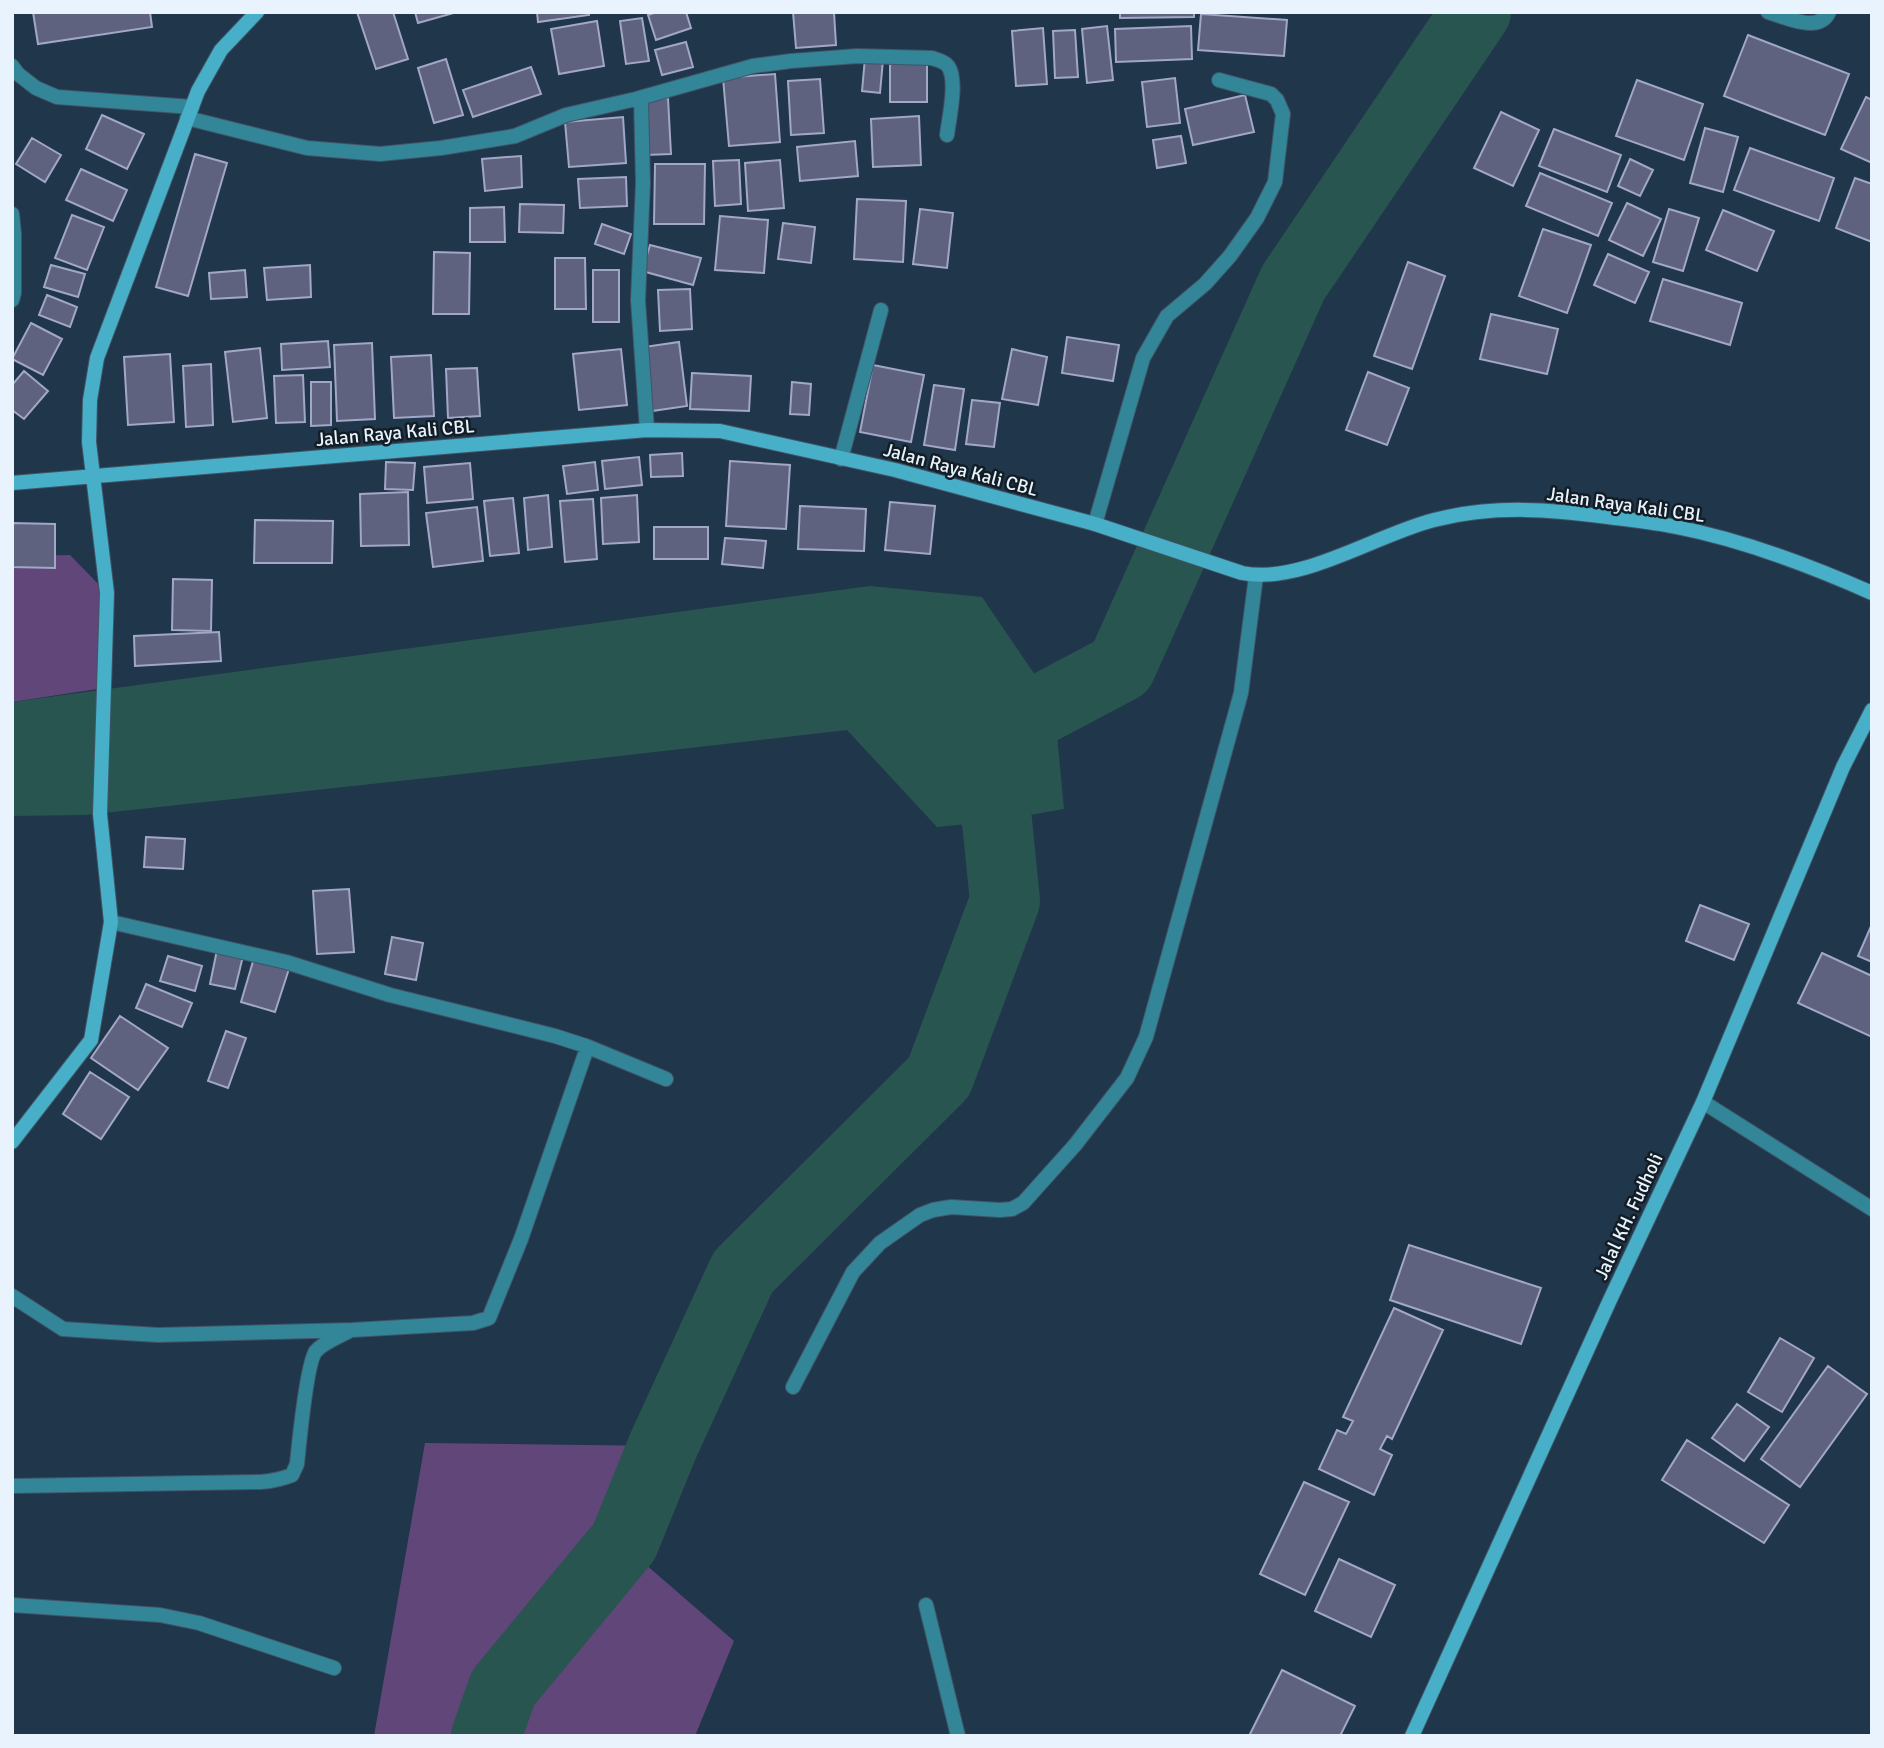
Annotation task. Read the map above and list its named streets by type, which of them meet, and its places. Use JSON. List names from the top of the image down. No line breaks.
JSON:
{"streets":{"main road":["Jalan Raya Kali CBL","Jalal KH. Fudholi"]}}
